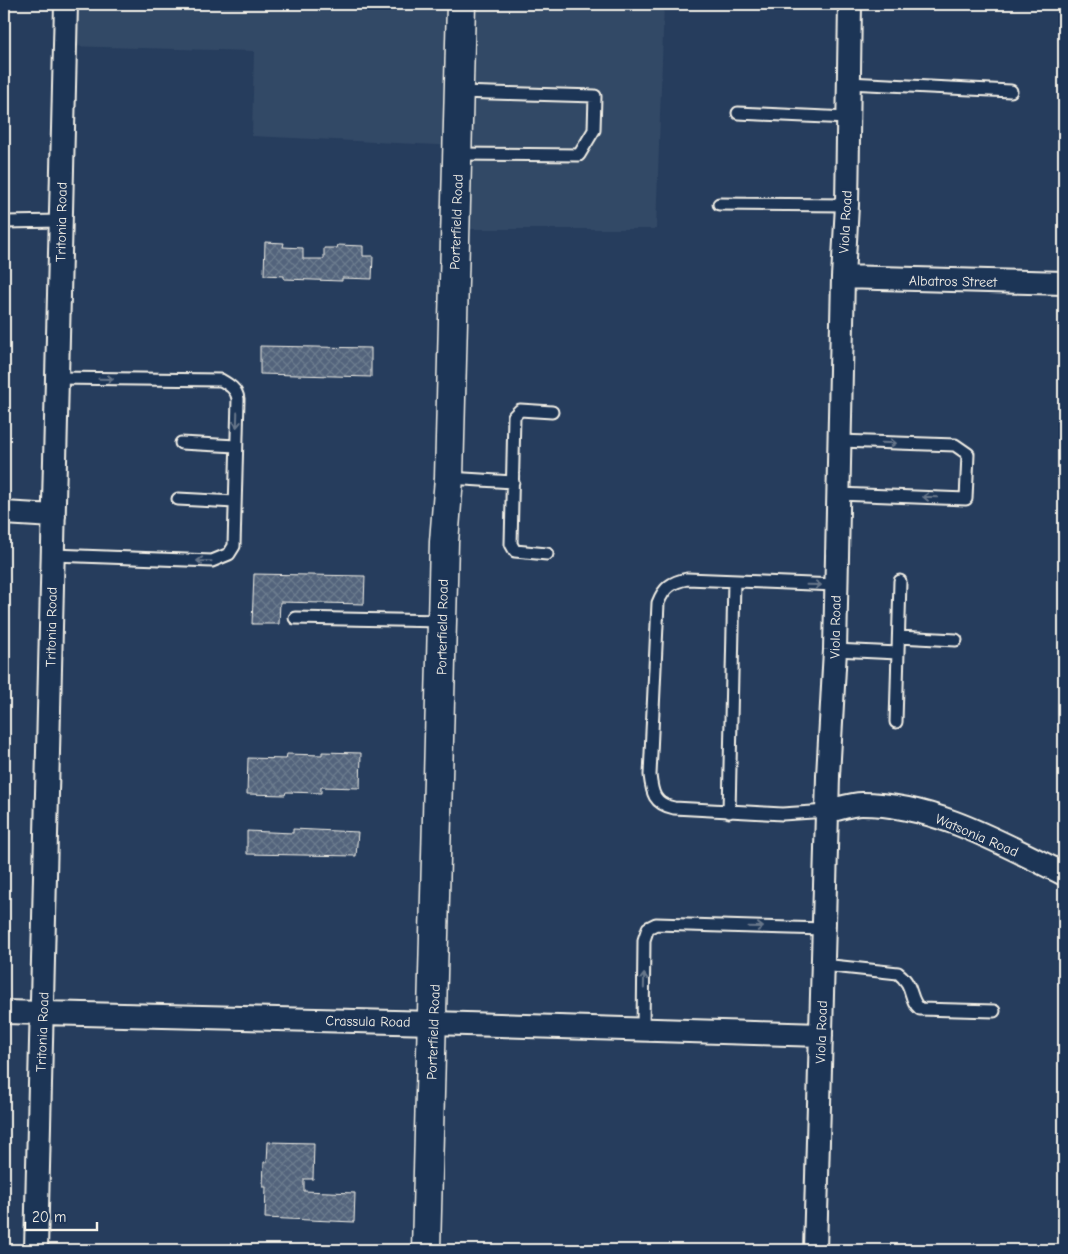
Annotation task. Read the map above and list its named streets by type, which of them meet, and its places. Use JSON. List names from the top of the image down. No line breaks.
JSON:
{"streets":{"street":["Tritonia Road","Porterfield Road","Viola Road","Albatros Street","Watsonia Road","Crassula Road"]},"crossings":[["Tritonia Road","Crassula Road"],["Porterfield Road","Crassula Road"],["Viola Road","Albatros Street"],["Viola Road","Watsonia Road"],["Viola Road","Crassula Road"]],"scale_bar":"20 m"}
